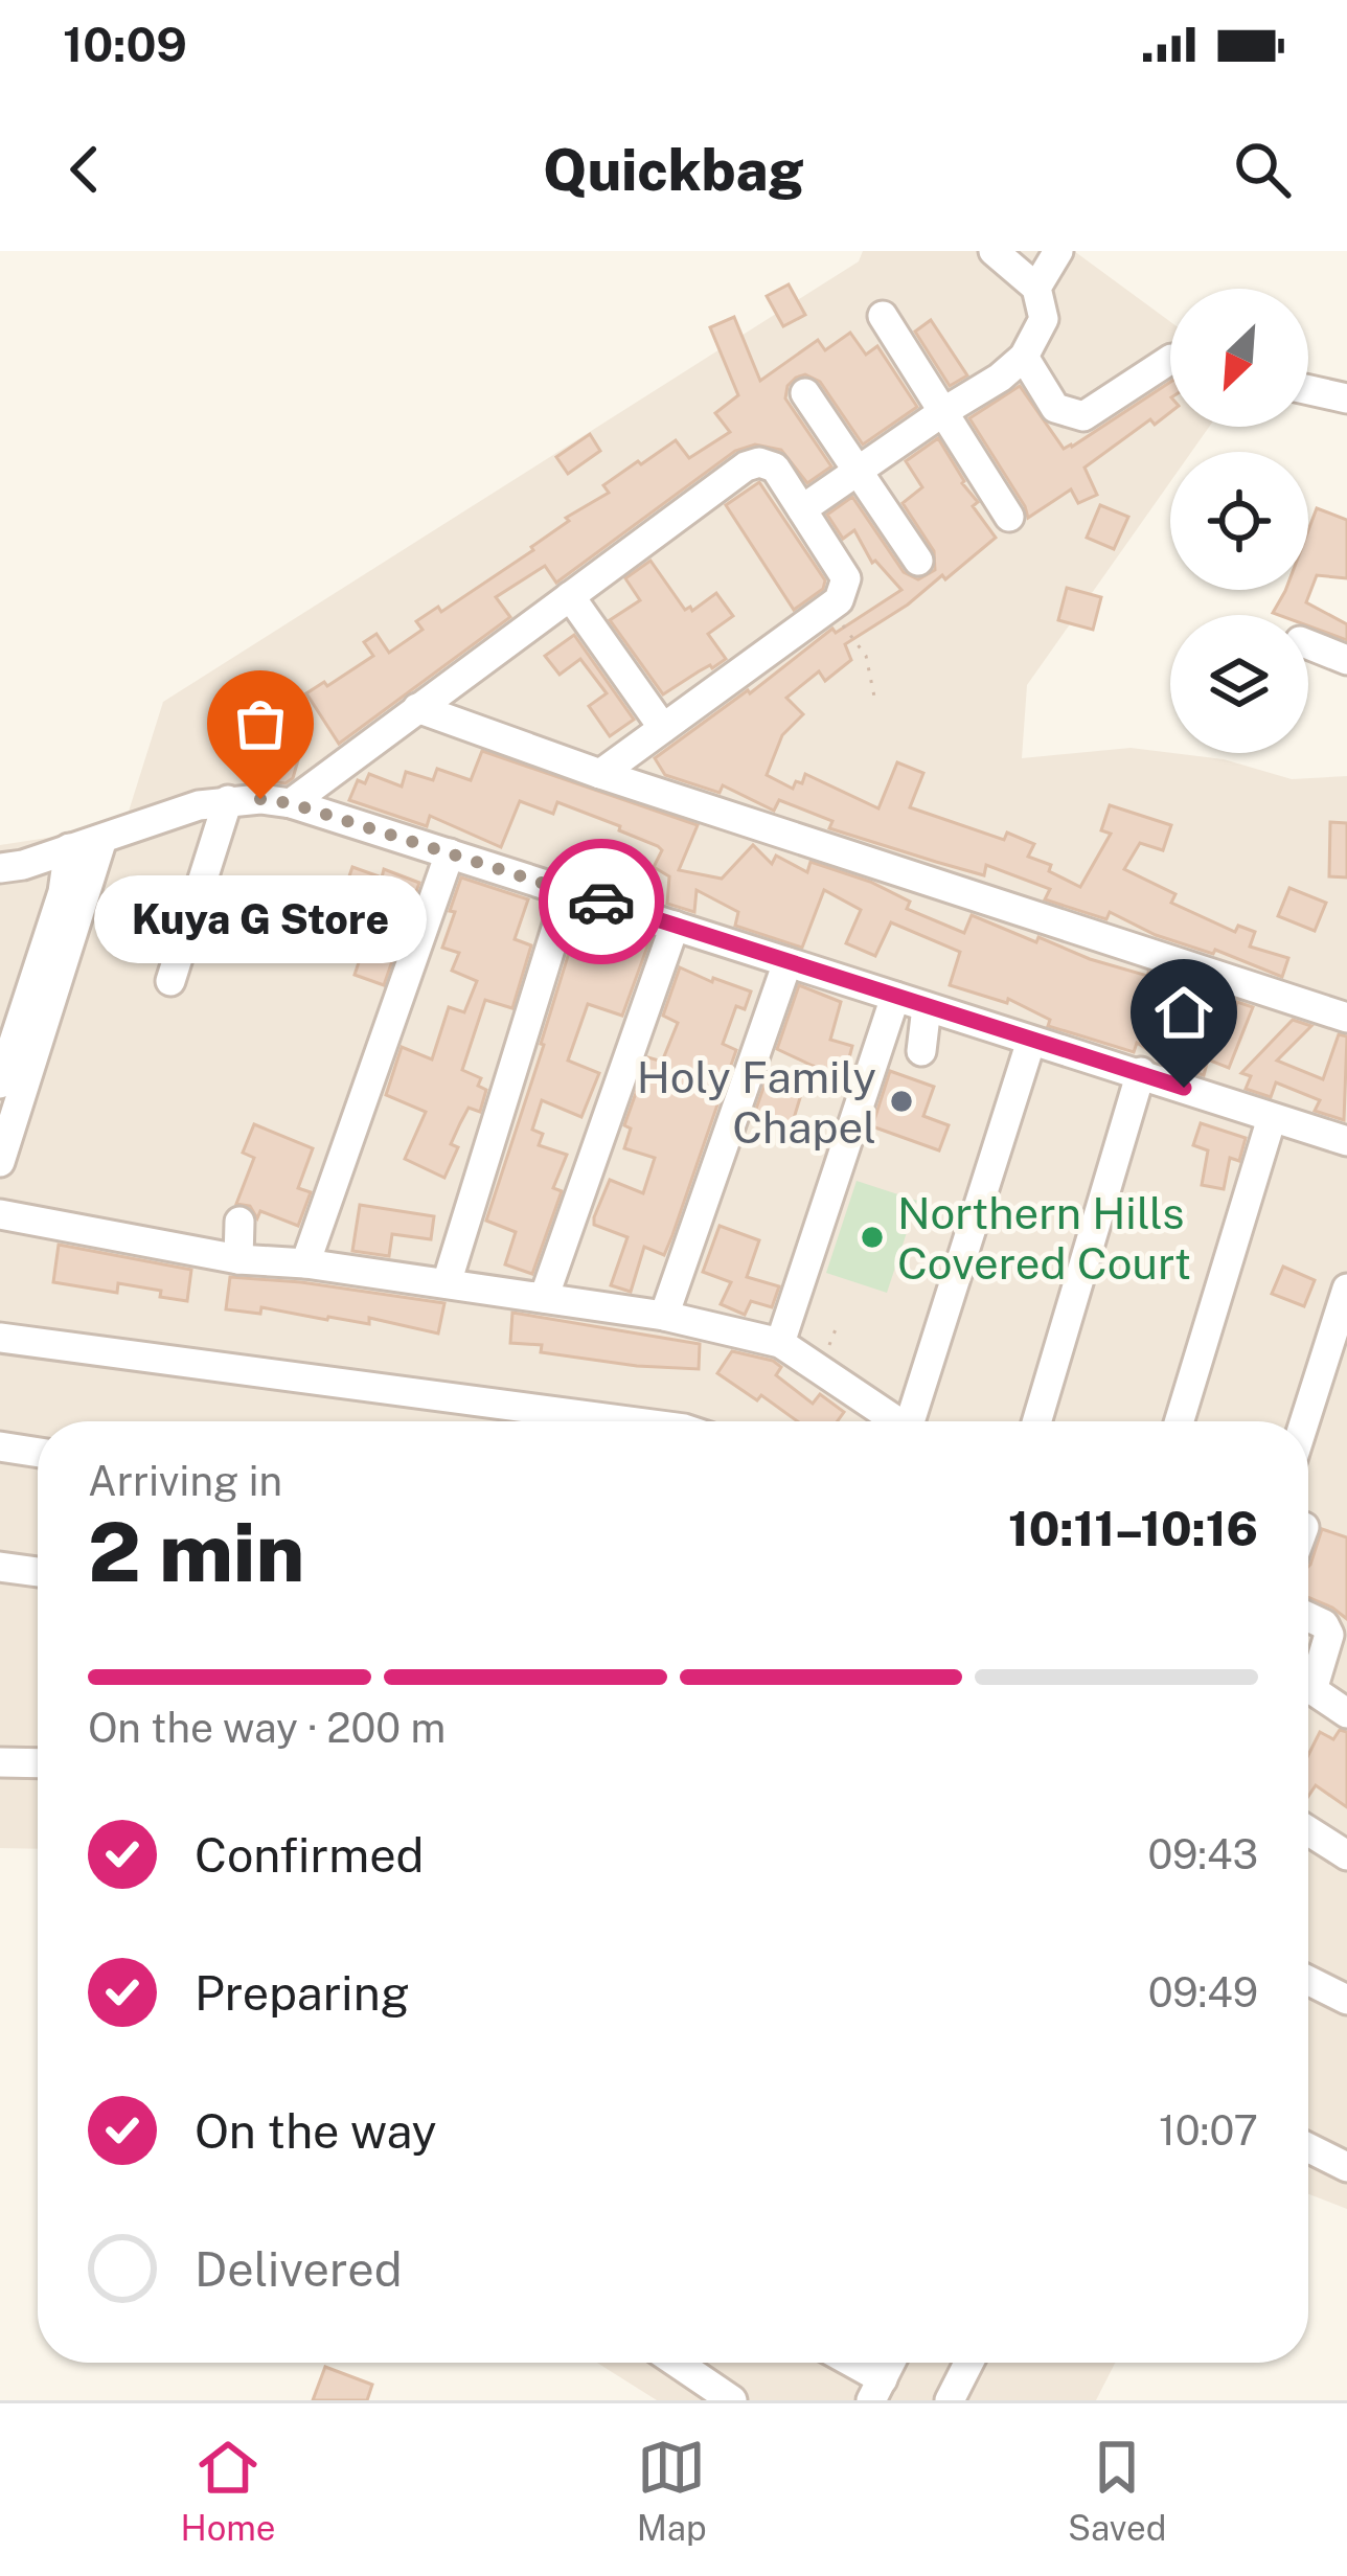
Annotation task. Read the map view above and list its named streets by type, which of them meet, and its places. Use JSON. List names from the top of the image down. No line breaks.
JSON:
{"places":["Kuya G Store","Holy Family Chapel","Northern Hills Covered Court"],"north":"bottom left","page":{"status":"10:09","header":"Quickbag","bubble":"Kuya G Store","heading":["2 min","Arriving in","10:11–10:16"],"bar":"On the way · 200 m","list":[["Confirmed","09:43"],["Preparing","09:49"],["On the way","10:07"],"Delivered"],"tabs":["Home","Map","Saved"]}}
